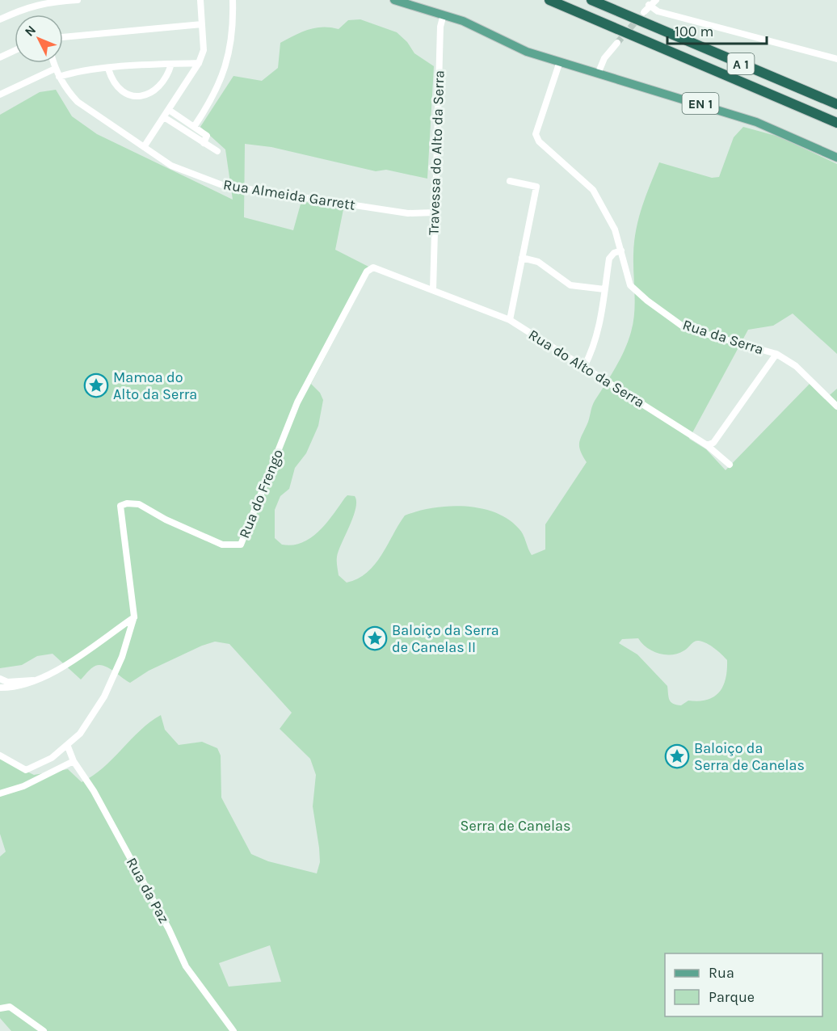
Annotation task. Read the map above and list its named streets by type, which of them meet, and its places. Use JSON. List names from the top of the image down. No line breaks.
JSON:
{"streets":{"highway":["A 1"],"main road":["EN 1"],"street":["Travessa do Alto da Serra","Rua Almeida Garrett","Rua da Serra","Rua do Alto da Serra","Rua do Frengo","Rua da Paz"]},"crossings":[["EN 1","Travessa do Alto da Serra"],["EN 1","Rua da Serra"],["Travessa do Alto da Serra","Rua Almeida Garrett"],["Travessa do Alto da Serra","Rua do Alto da Serra"],["Travessa do Alto da Serra","Rua do Frengo"],["Rua do Alto da Serra","Rua do Frengo"],["Rua do Frengo","Rua da Paz"]],"parks":["Serra de Canelas"],"places":{"place":["Mamoa do Alto da Serra","Baloiço da Serra de Canelas II","Baloiço da Serra de Canelas"]},"legend":["Rua","Parque"],"scale_bar":"100 m","north":"top left"}
